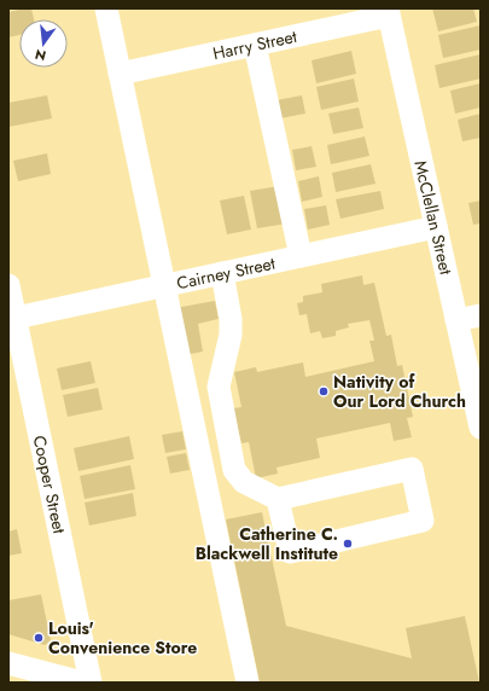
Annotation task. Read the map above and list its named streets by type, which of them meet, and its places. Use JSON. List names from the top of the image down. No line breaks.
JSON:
{"streets":{"street":["Harry Street","McClellan Street","Cairney Street","Cooper Street"]},"crossings":[["Harry Street","McClellan Street"],["McClellan Street","Cairney Street"],["Cairney Street","Cooper Street"]],"places":["Nativity of Our Lord Church","Catherine C. Blackwell Institute","Louis' Convenience Store"],"north":"bottom"}
